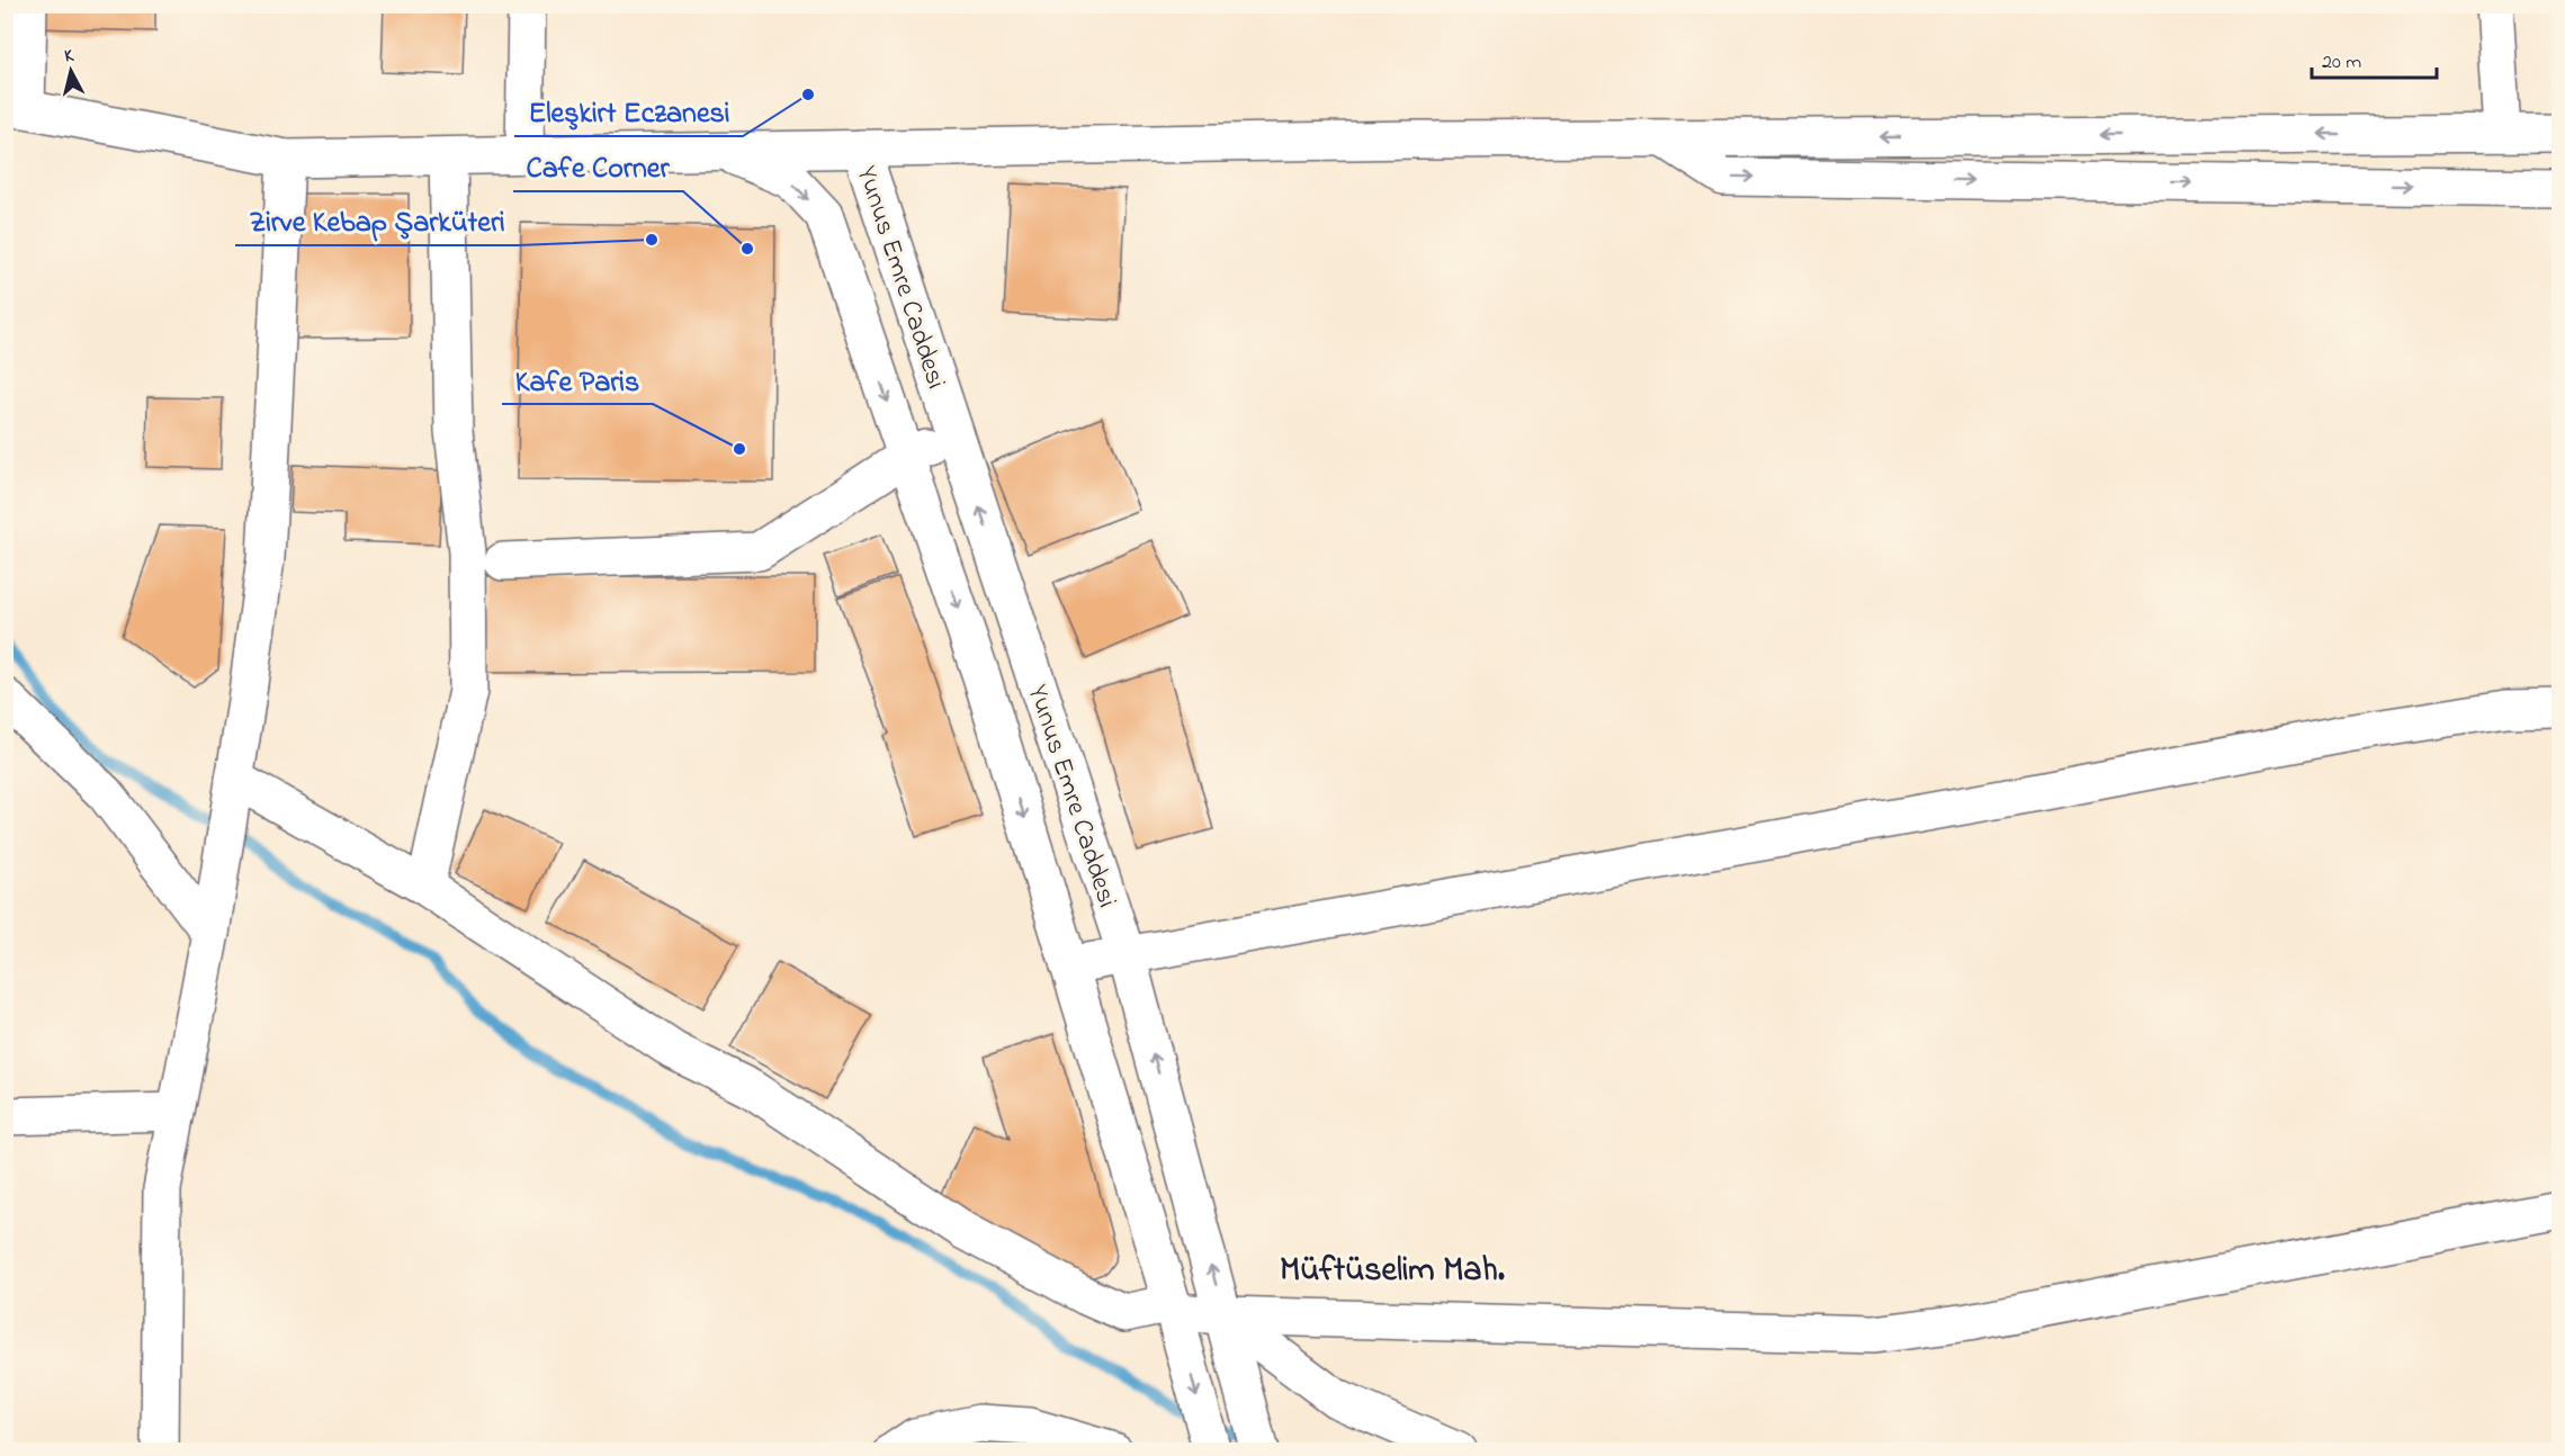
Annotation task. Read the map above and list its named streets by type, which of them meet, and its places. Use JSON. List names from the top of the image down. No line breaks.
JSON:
{"streets":{"street":["Yunus Emre Caddesi"]},"districts":["Müftüselim Mah."],"places":["Eleşkirt Eczanesi","Zirve Kebap Şarküteri","Cafe Corner","Kafe Paris"],"scale_bar":"20 m","north":"top"}
